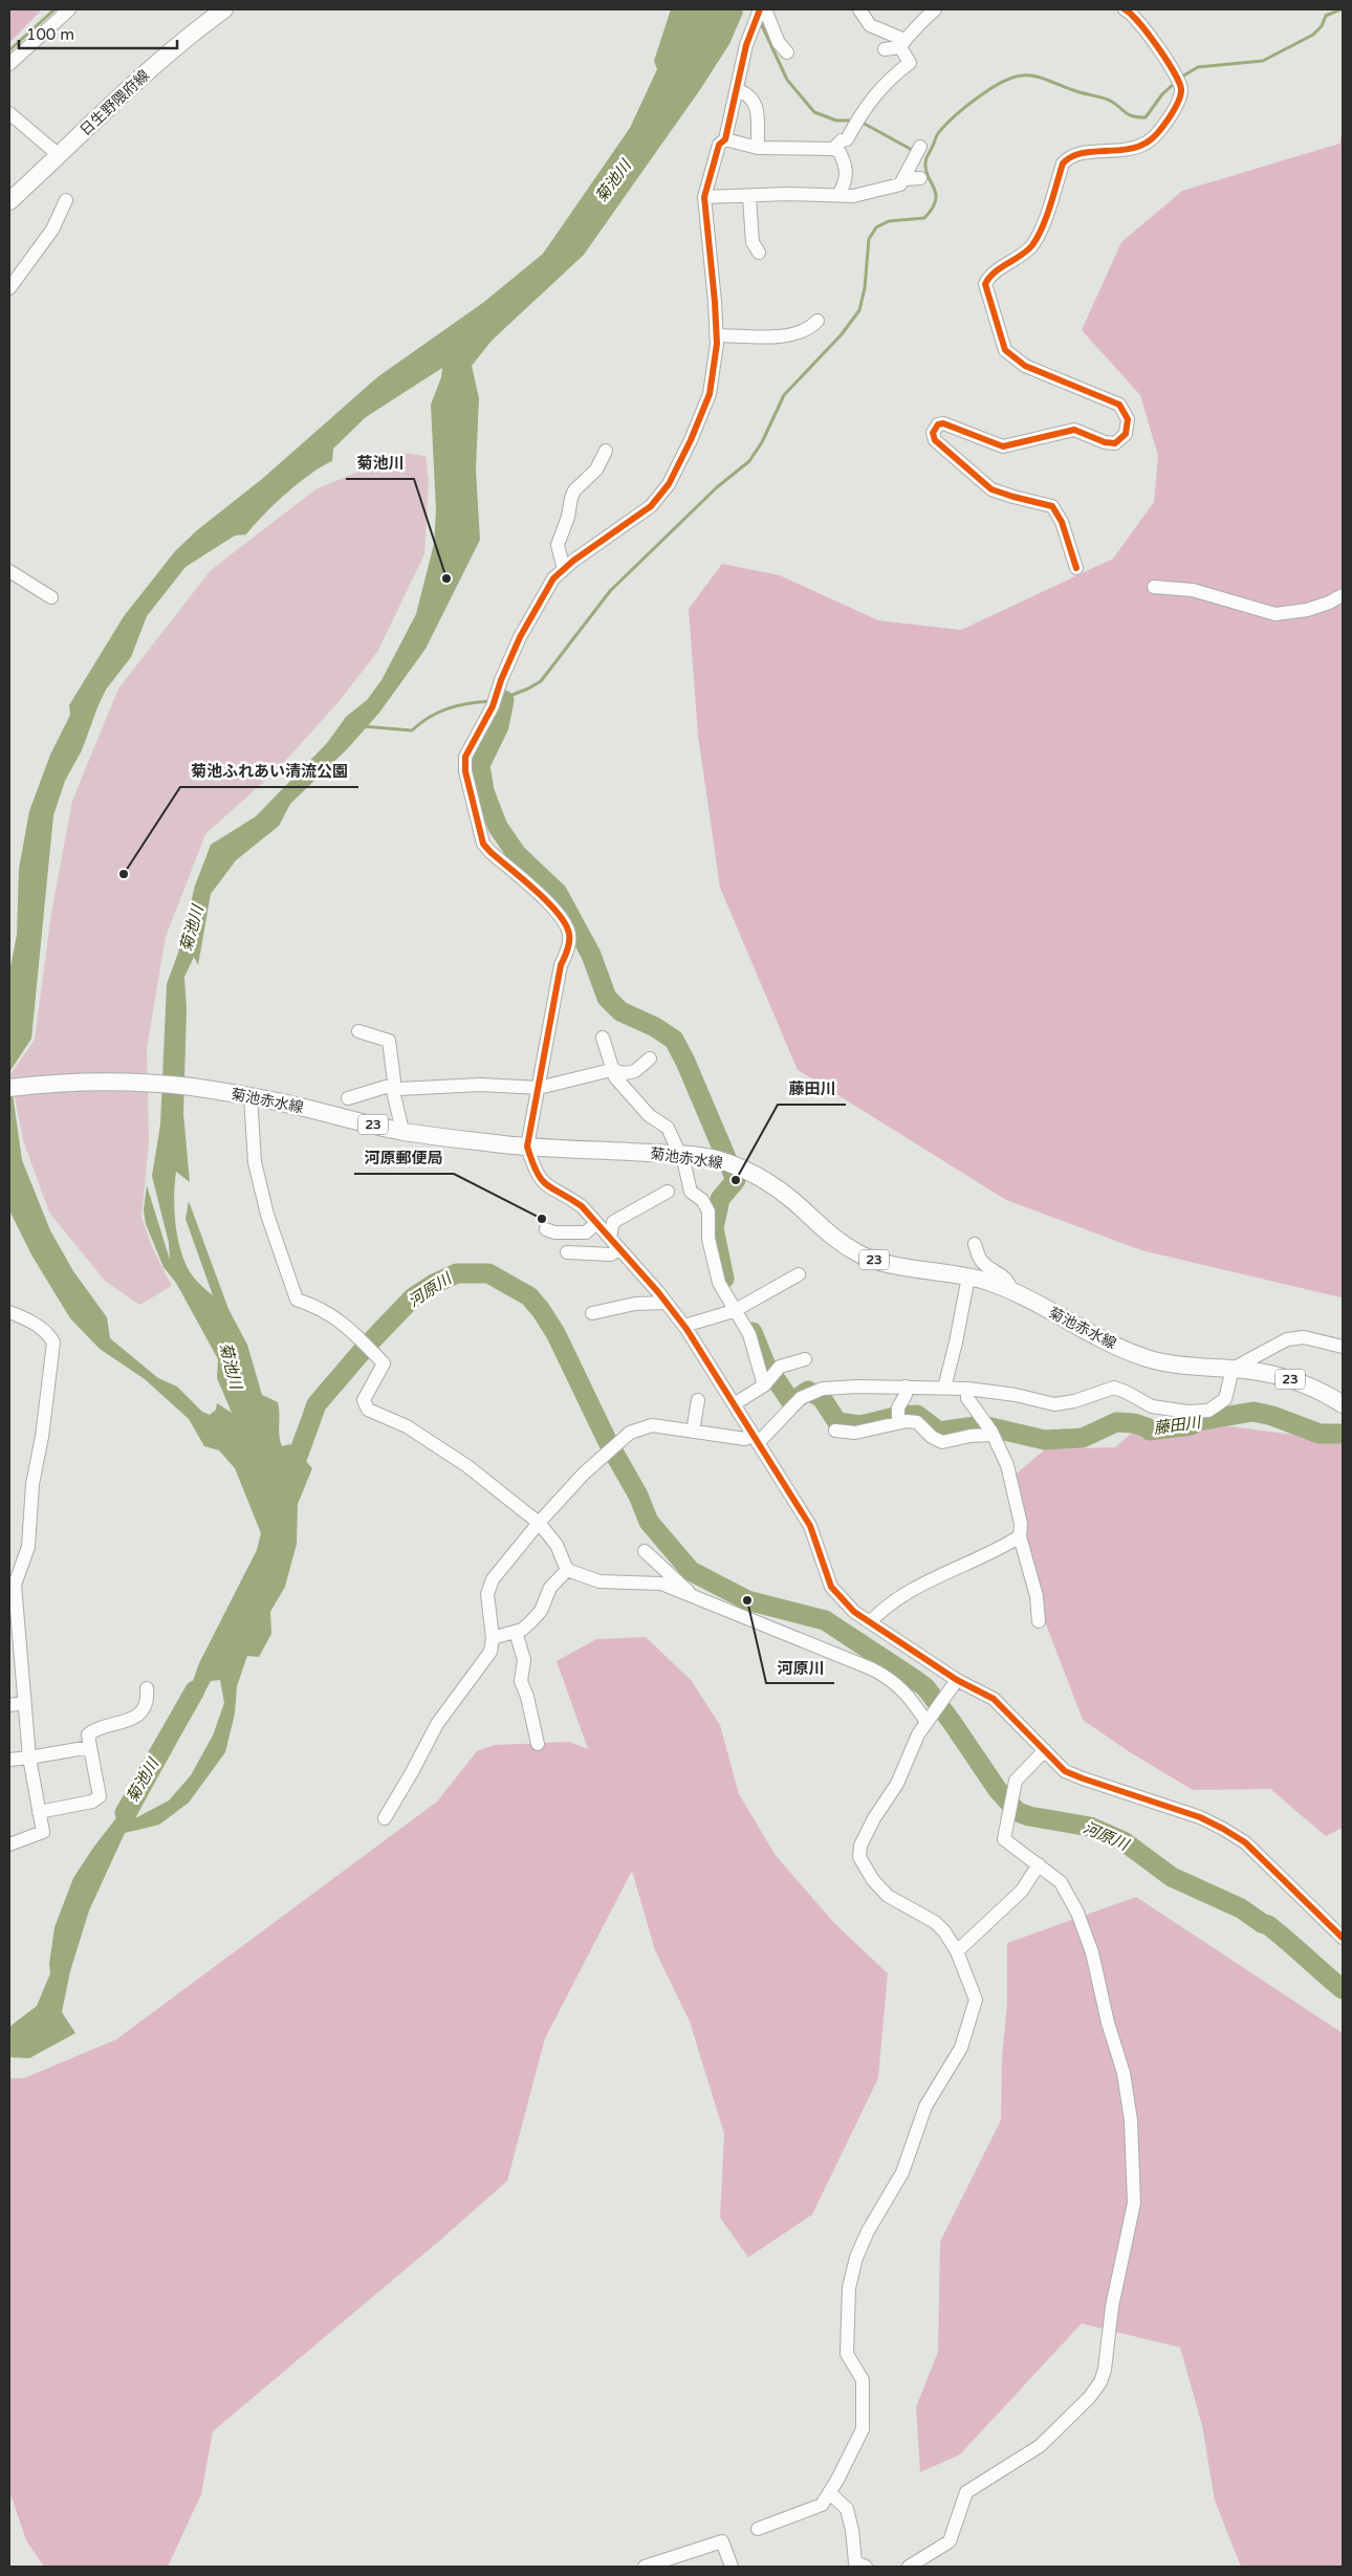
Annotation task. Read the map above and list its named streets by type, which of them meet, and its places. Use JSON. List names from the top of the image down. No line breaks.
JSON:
{"streets":{"main road":["日生野隈府線","菊池赤水線","23"]},"water":["菊池川","河原川","藤田川"],"places":["菊池川","菊池ふれあい清流公園","藤田川","河原郵便局","河原川"],"scale_bar":"100 m"}
